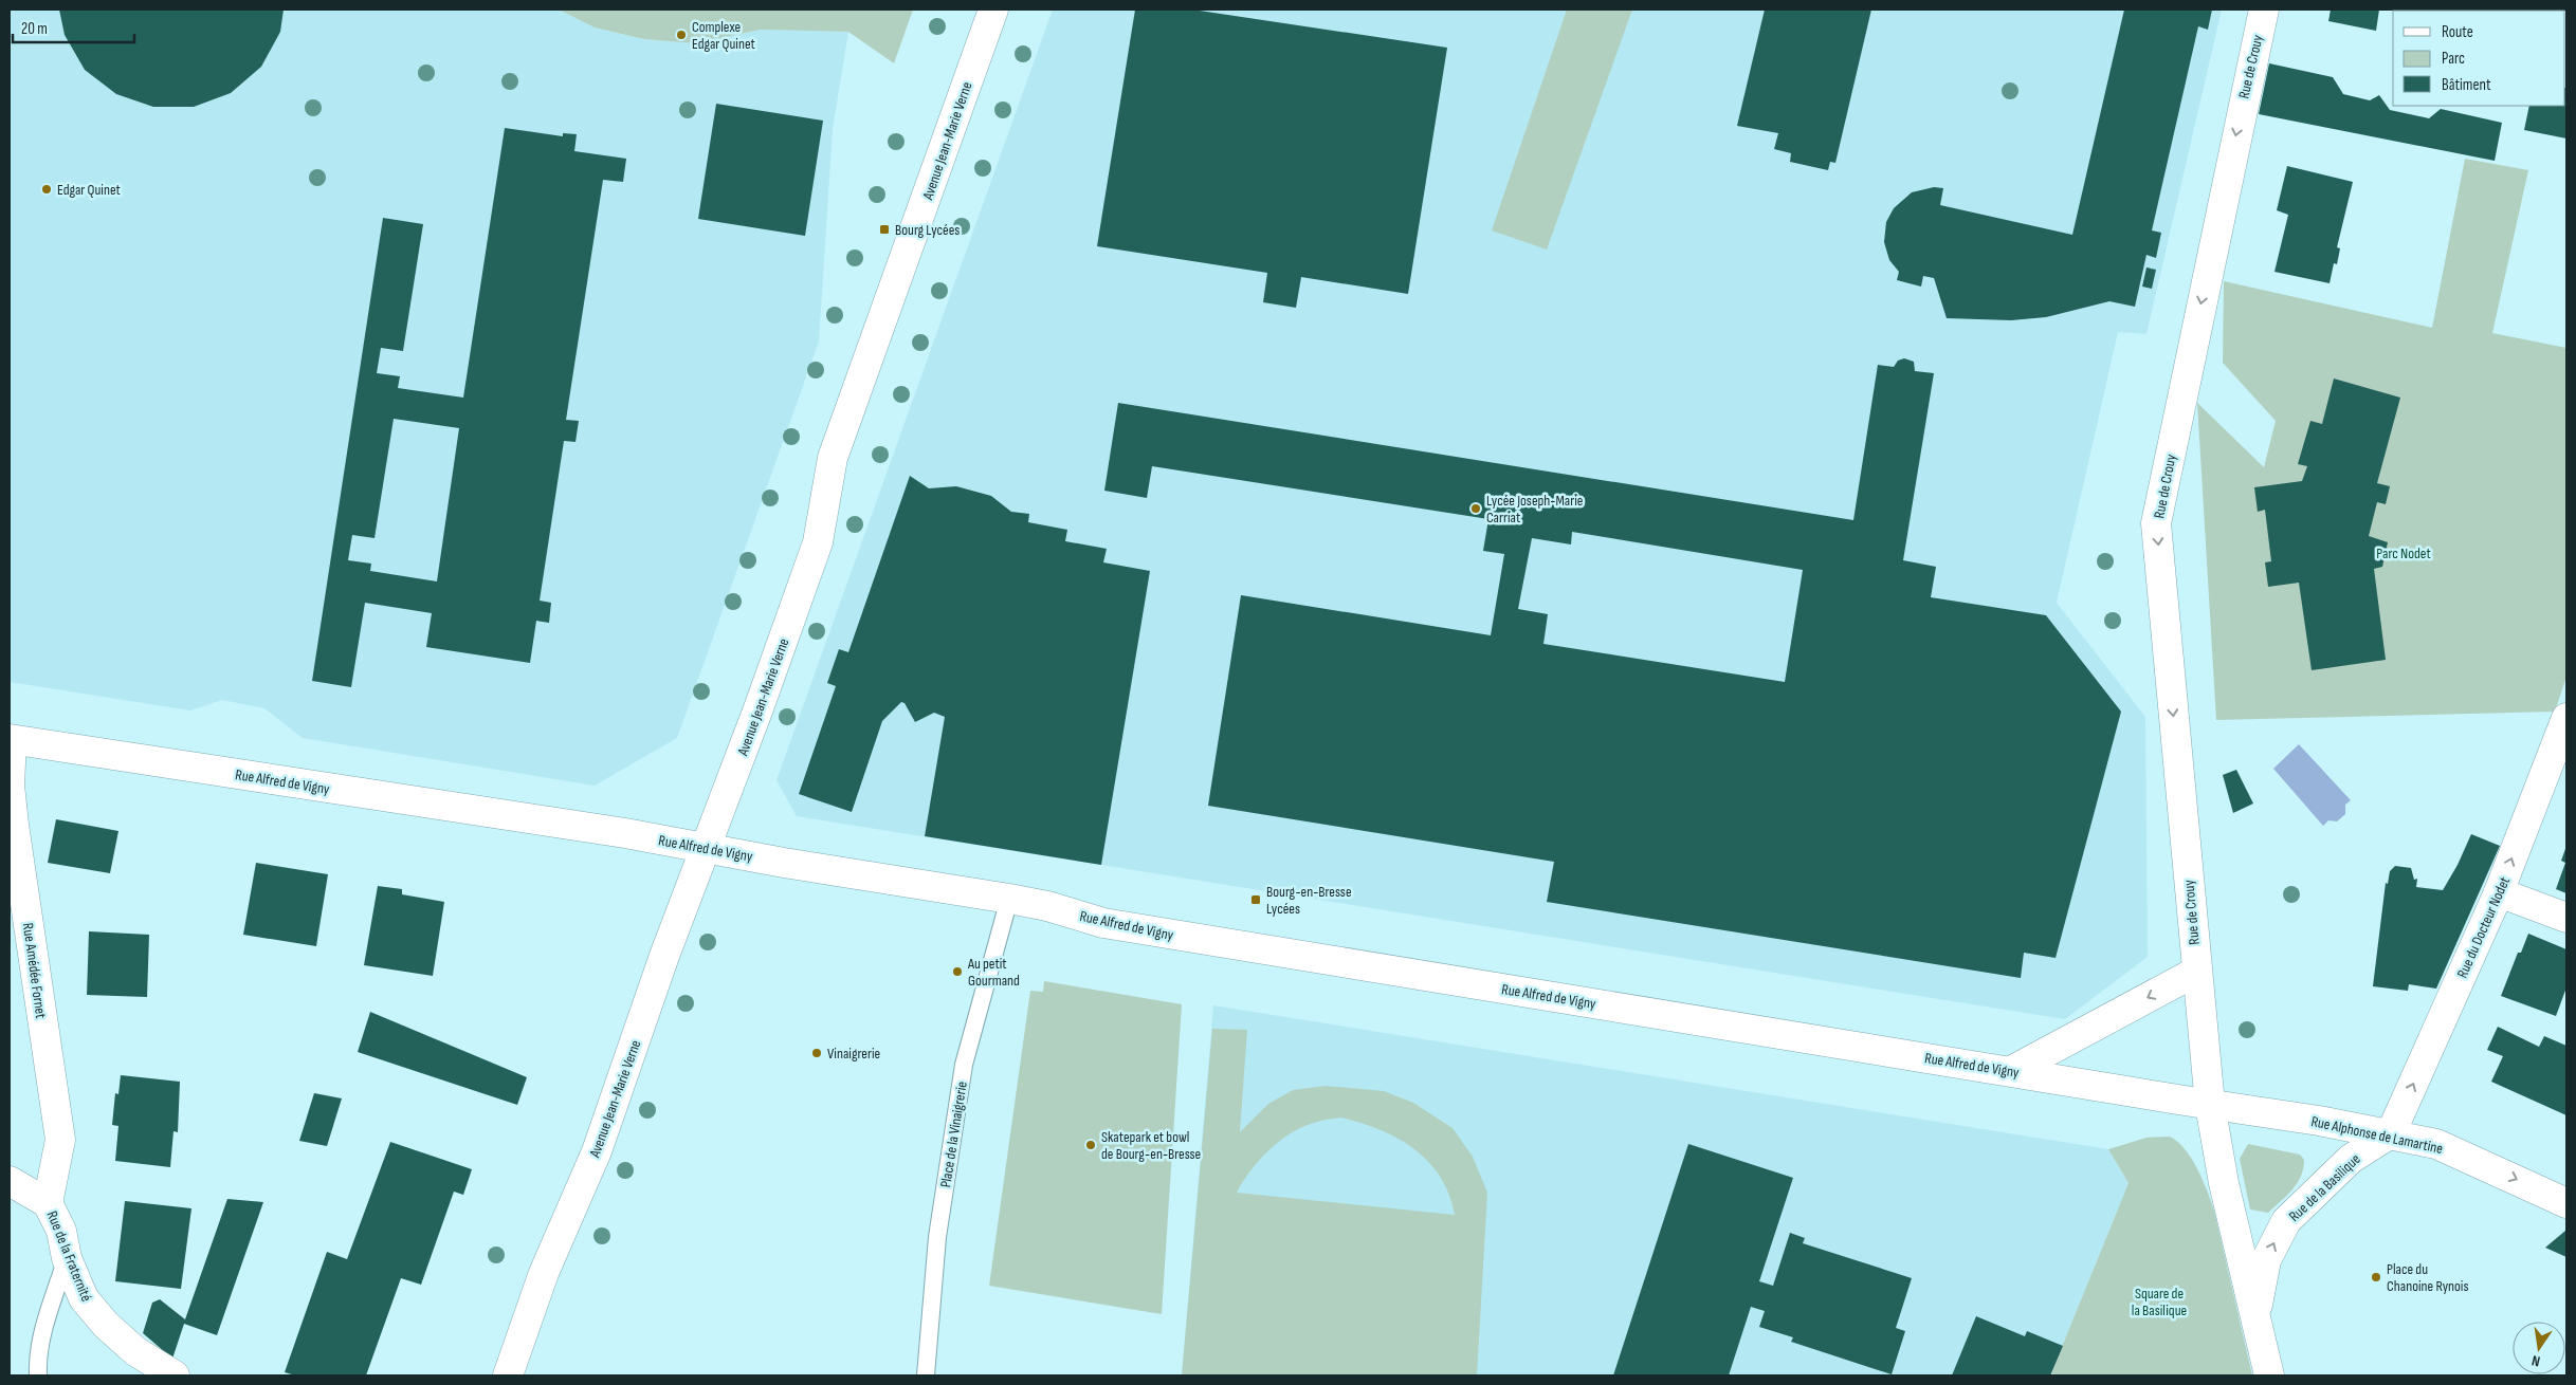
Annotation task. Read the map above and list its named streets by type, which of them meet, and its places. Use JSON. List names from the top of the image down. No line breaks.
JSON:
{"streets":{"street":["Rue de Crouy","Avenue Jean-Marie Verne","Rue Alfred de Vigny","Rue du Docteur Nodet","Rue Amédée Fornet","Rue Alphonse de Lamartine","Rue de la Basilique","Rue de la Fraternité"],"lane":["Place de la Vinaigrerie"]},"crossings":[["Rue de Crouy","Rue Alfred de Vigny"],["Rue de Crouy","Rue Alphonse de Lamartine"],["Rue de Crouy","Rue de la Basilique"],["Avenue Jean-Marie Verne","Rue Alfred de Vigny"],["Rue Alfred de Vigny","Rue Amédée Fornet"],["Rue Alfred de Vigny","Place de la Vinaigrerie"],["Rue Alfred de Vigny","Rue Alphonse de Lamartine"],["Rue Alfred de Vigny","Rue de la Basilique"],["Rue du Docteur Nodet","Rue Alphonse de Lamartine"],["Rue du Docteur Nodet","Rue de la Basilique"],["Rue Amédée Fornet","Rue de la Fraternité"],["Rue Alphonse de Lamartine","Rue de la Basilique"]],"one_way":["Rue de Crouy","Rue du Docteur Nodet"],"parks":["Parc Nodet","Square de la Basilique"],"places":{"other":["Complexe Edgar Quinet","Edgar Quinet","Lycée Joseph-Marie Carriat","Au petit Gourmand","Vinaigrerie","Skatepark et bowl de Bourg-en-Bresse","Place du Chanoine Rynois"],"transit":["Bourg Lycées","Bourg-en-Bresse Lycées"]},"legend":["Route","Parc","Bâtiment"],"scale_bar":"20 m","north":"bottom"}
